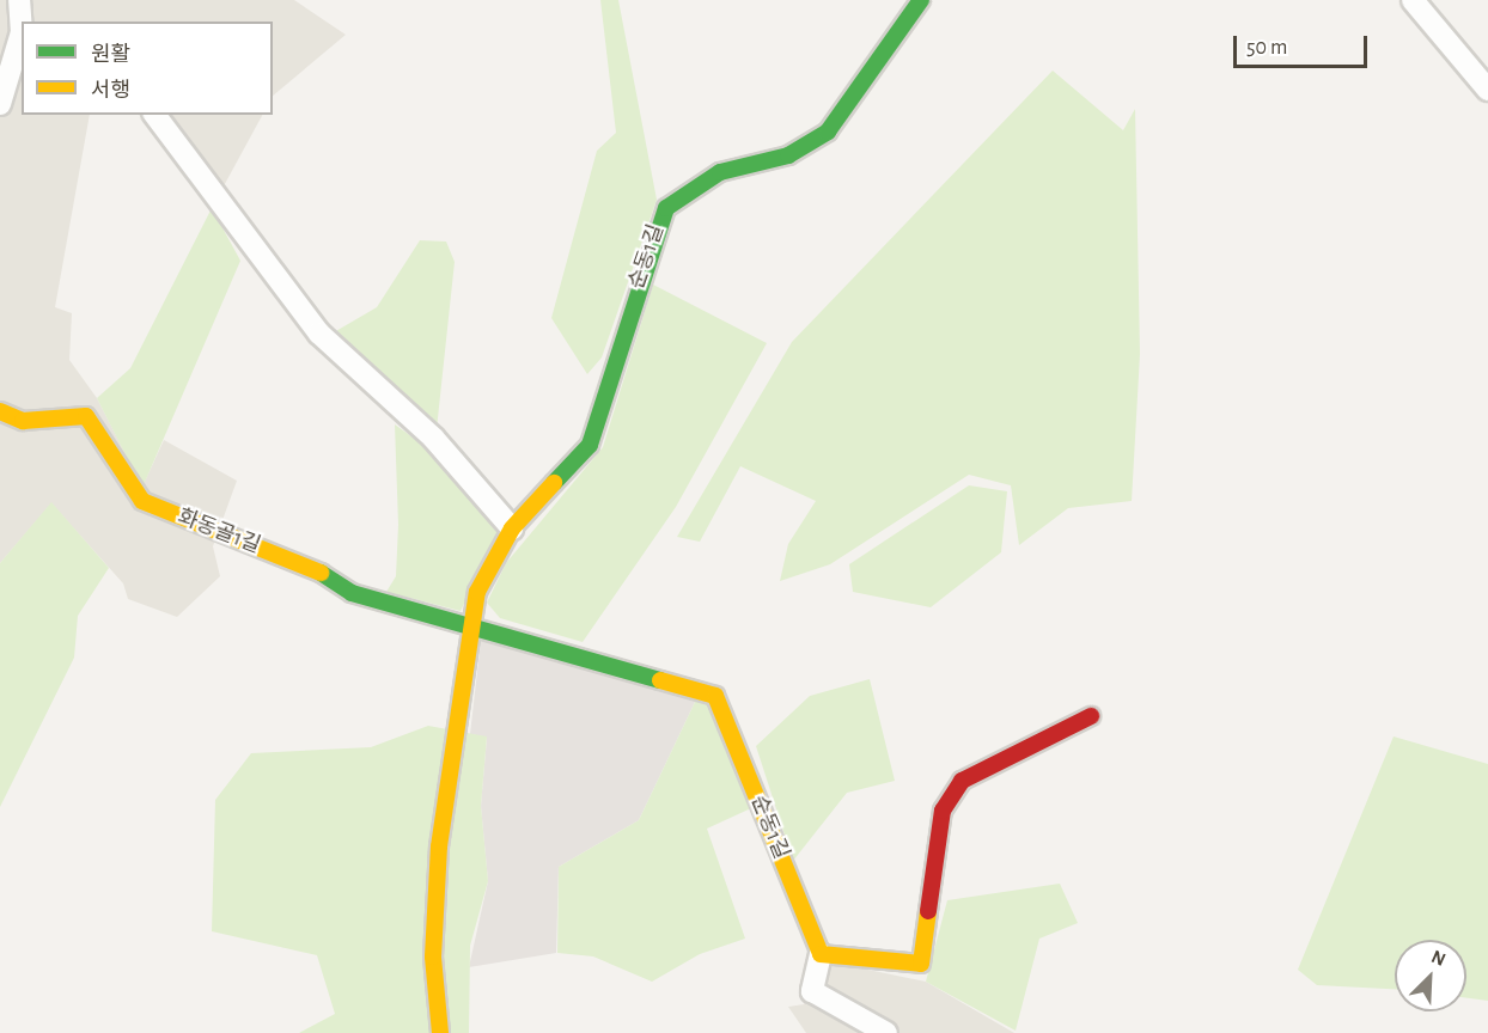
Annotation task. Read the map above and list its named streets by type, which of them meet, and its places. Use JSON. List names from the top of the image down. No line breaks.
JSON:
{"streets":{"street":["순동1길","화동골1길"]},"crossings":[["순동1길","화동골1길"]],"legend":["원활","서행"],"scale_bar":"50 m","north":"top right"}
